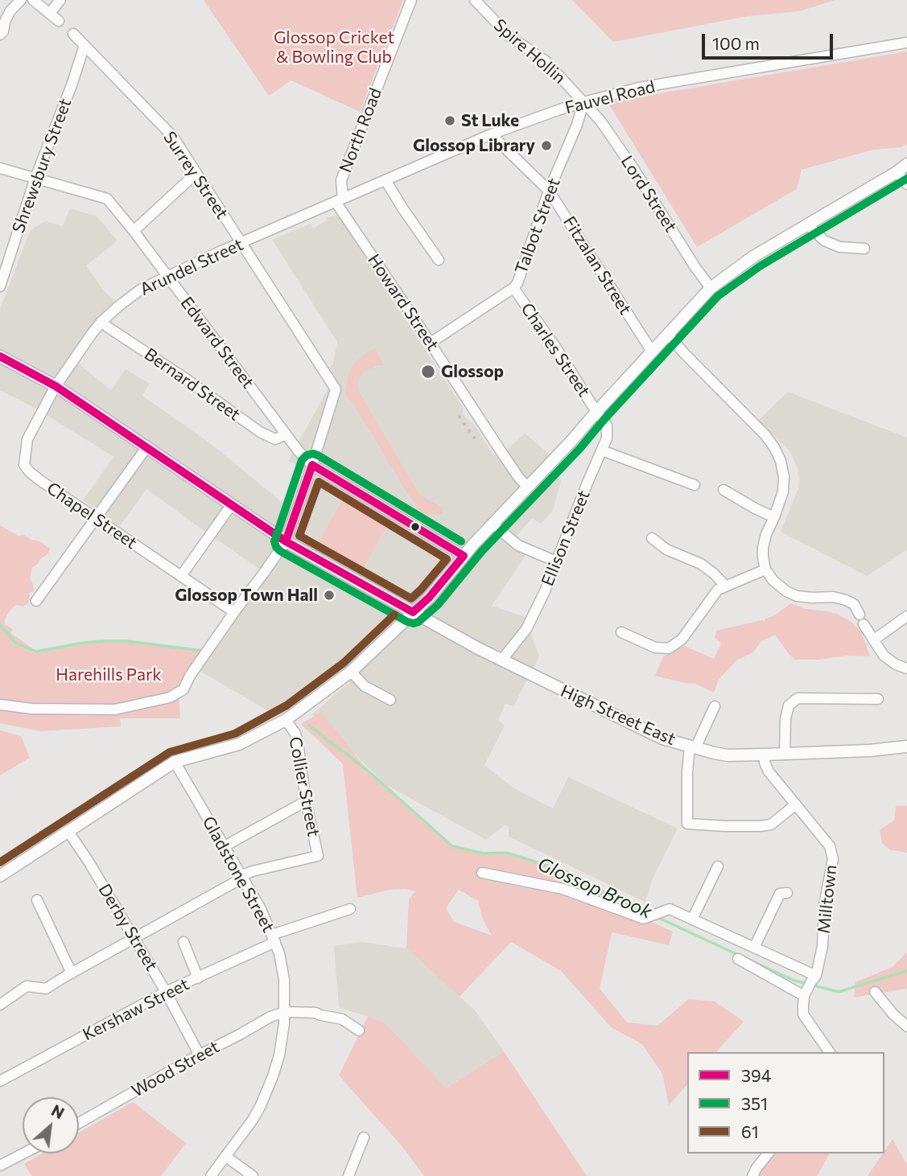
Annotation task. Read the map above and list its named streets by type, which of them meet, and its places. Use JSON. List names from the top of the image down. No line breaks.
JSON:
{"streets":{"main road":["High Street East"],"street":["Spire Hollin","Fauvel Road","North Road","Shrewsbury Street","Surrey Street","Lord Street","Talbot Street","Fitzalan Street","Arundel Street","Howard Street","Edward Street","Charles Street","Bernard Street","Chapel Street","Ellison Street","Collier Street","Gladstone Street","Milltown","Derby Street","Kershaw Street","Wood Street"]},"crossings":[["Spire Hollin","Fauvel Road"],["Spire Hollin","Lord Street"],["Spire Hollin","Talbot Street"],["Fauvel Road","North Road"],["Fauvel Road","Lord Street"],["Fauvel Road","Talbot Street"],["Fauvel Road","Fitzalan Street"],["Fauvel Road","Arundel Street"],["Fauvel Road","Howard Street"],["North Road","Arundel Street"],["North Road","Howard Street"],["Shrewsbury Street","Surrey Street"],["Shrewsbury Street","Edward Street"],["Surrey Street","Arundel Street"],["Surrey Street","Edward Street"],["Lord Street","Talbot Street"],["Talbot Street","Fitzalan Street"],["Talbot Street","Howard Street"],["Talbot Street","Charles Street"],["Arundel Street","Howard Street"],["Arundel Street","Edward Street"],["Arundel Street","Bernard Street"],["Arundel Street","Chapel Street"],["Arundel Street","High Street East"],["Edward Street","Bernard Street"],["Charles Street","Ellison Street"],["Chapel Street","High Street East"],["Ellison Street","High Street East"],["High Street East","Milltown"],["Collier Street","Gladstone Street"],["Gladstone Street","Kershaw Street"],["Gladstone Street","Wood Street"],["Derby Street","Kershaw Street"],["Derby Street","Wood Street"]],"water":["Glossop Brook"],"parks":["Glossop Cricket & Bowling Club","Harehills Park"],"places":["St Luke","Glossop Library","Glossop","Glossop Town Hall"],"lines":["transit line 351","transit line 394","transit line 61"],"legend":["394","351","61"],"scale_bar":"100 m","north":"top right"}
